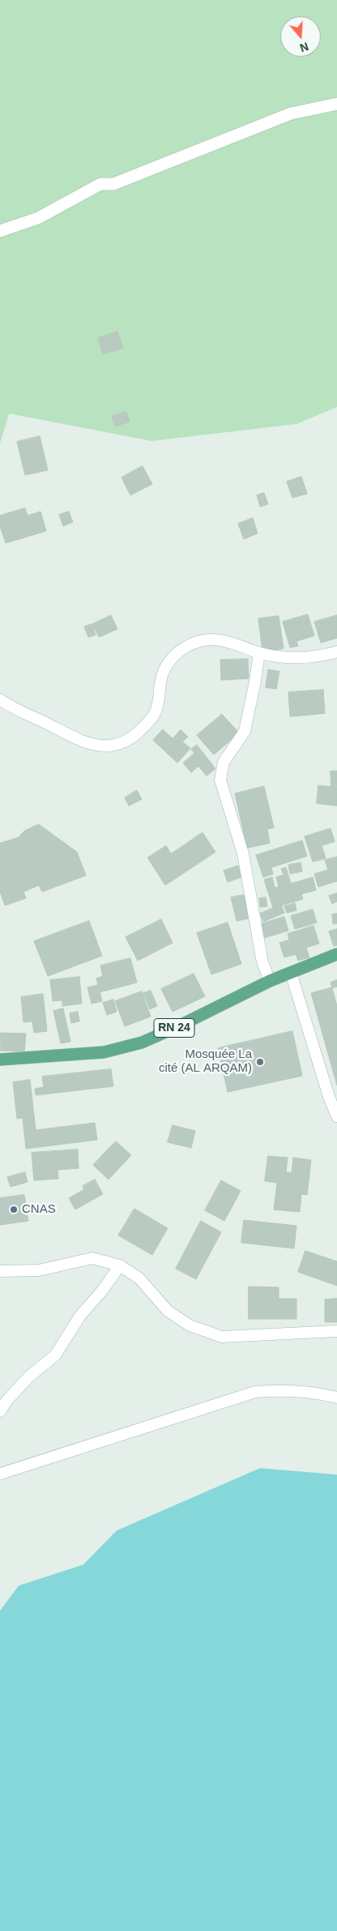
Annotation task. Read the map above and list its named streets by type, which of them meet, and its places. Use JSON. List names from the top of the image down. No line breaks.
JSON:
{"streets":{"main road":["RN 24"]},"places":["Mosquée La cité (AL ARQAM)","CNAS"],"north":"bottom"}
